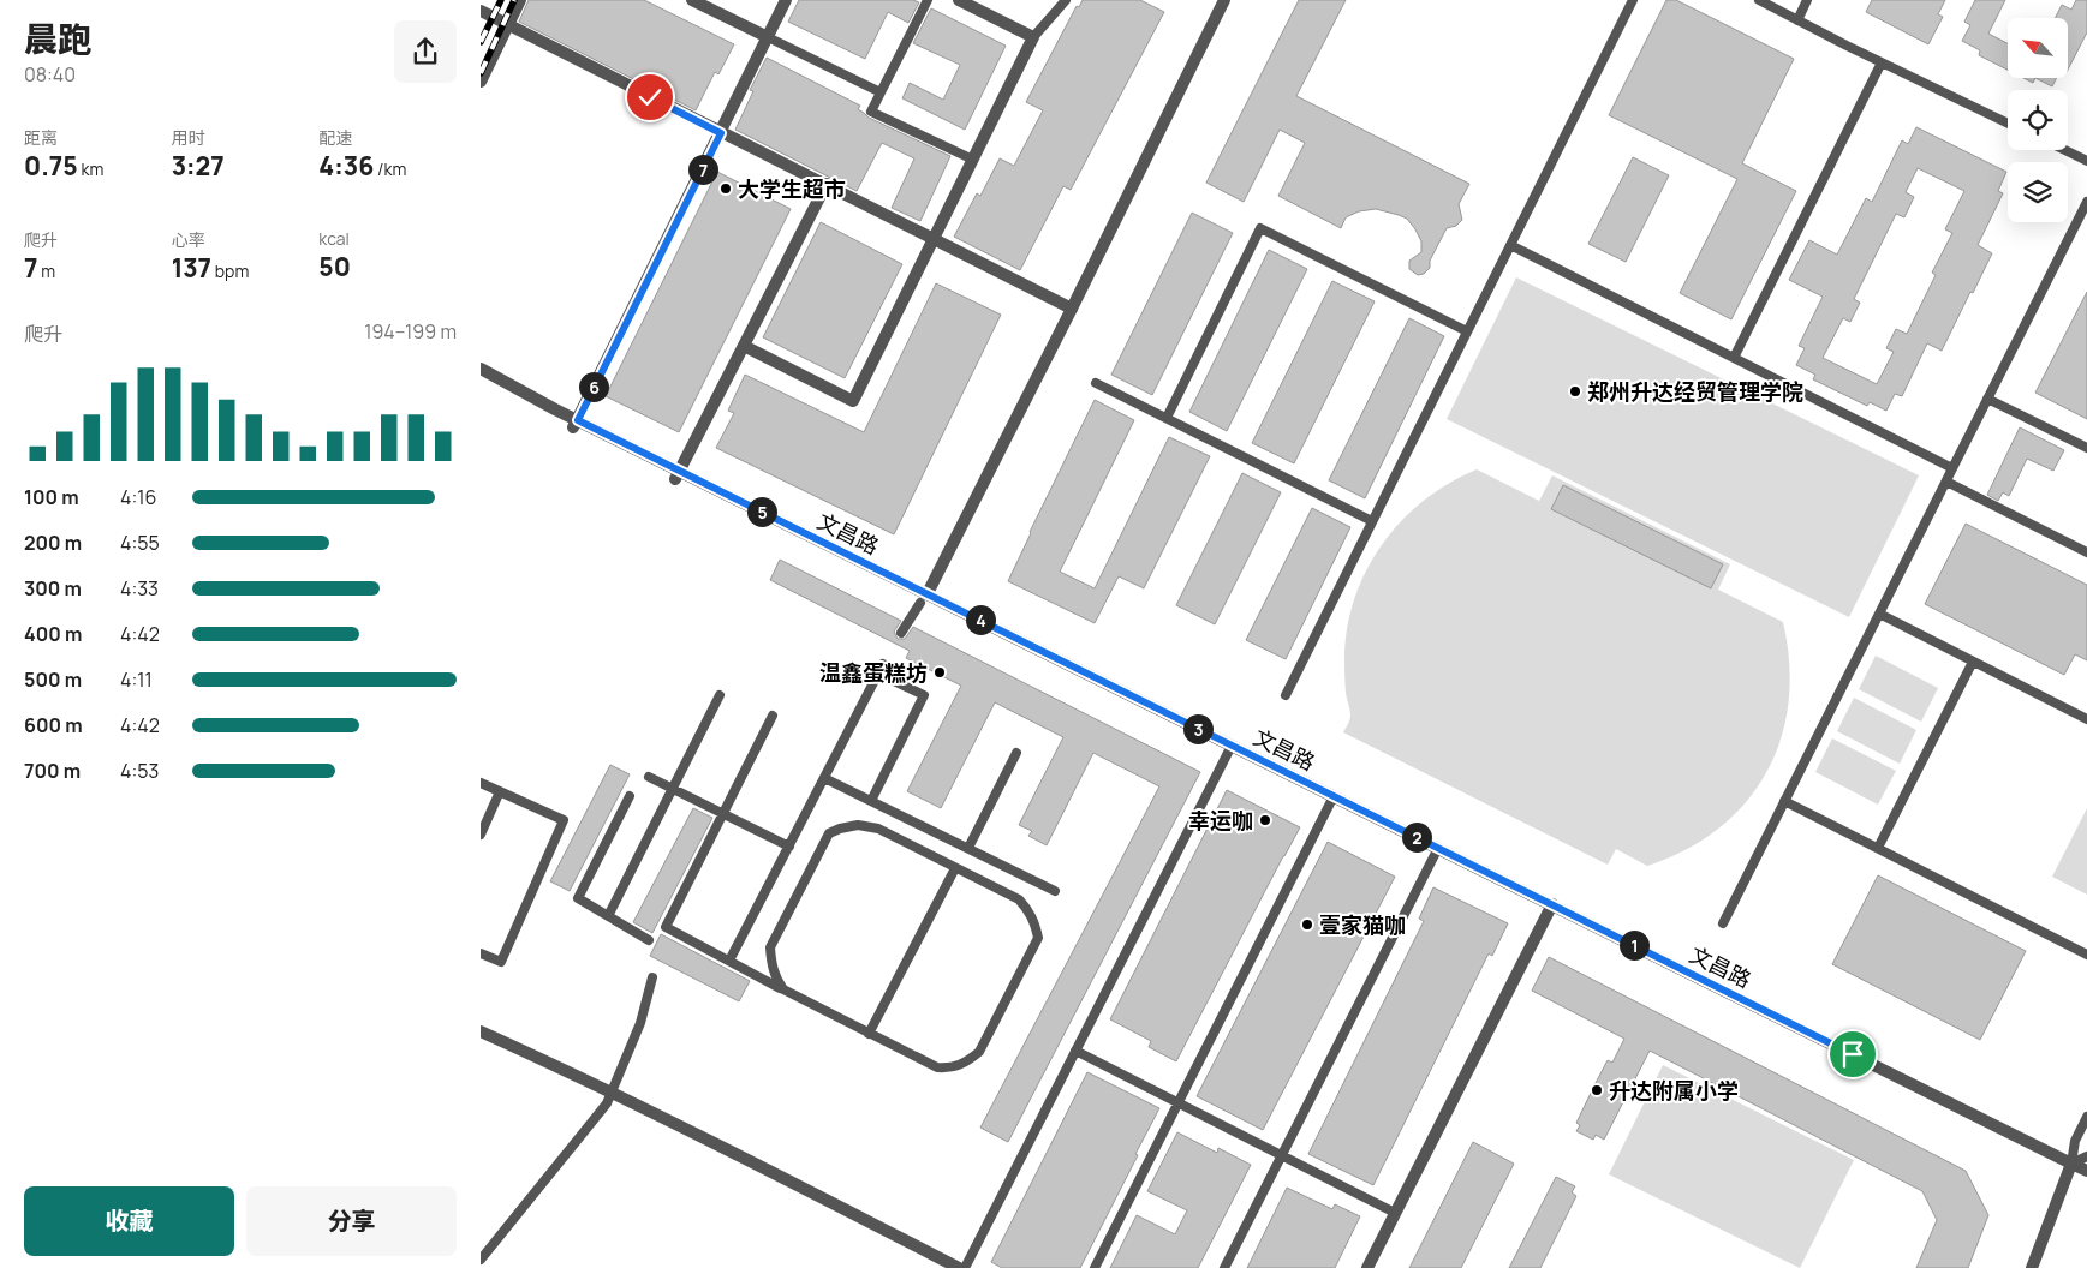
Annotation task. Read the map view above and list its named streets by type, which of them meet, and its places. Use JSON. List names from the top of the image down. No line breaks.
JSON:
{"streets":{"street":["文昌路"]},"places":["大学生超市","郑州升达经贸管理学院","温鑫蛋糕坊","幸运咖","壹家猫咖","升达附属小学"],"north":"top left","page":{"heading":["晨跑","08:40"],"stats":[["距离","0.75 km"],["用时","3:27"],["配速","4:36 /km"],["爬升","7 m"],["心率","137 bpm"],["kcal","50"]],"pins":["7","6","5","4","3","2","1"],"chart":["爬升","194–199 m"],"list":[{"name":"100 m","note":"4:16"},{"name":"200 m","note":"4:55"},{"name":"300 m","note":"4:33"},{"name":"400 m","note":"4:42"},{"name":"500 m","note":"4:11"},{"name":"600 m","note":"4:42"},{"name":"700 m","note":"4:53"}],"buttons":["收藏","分享"]}}
